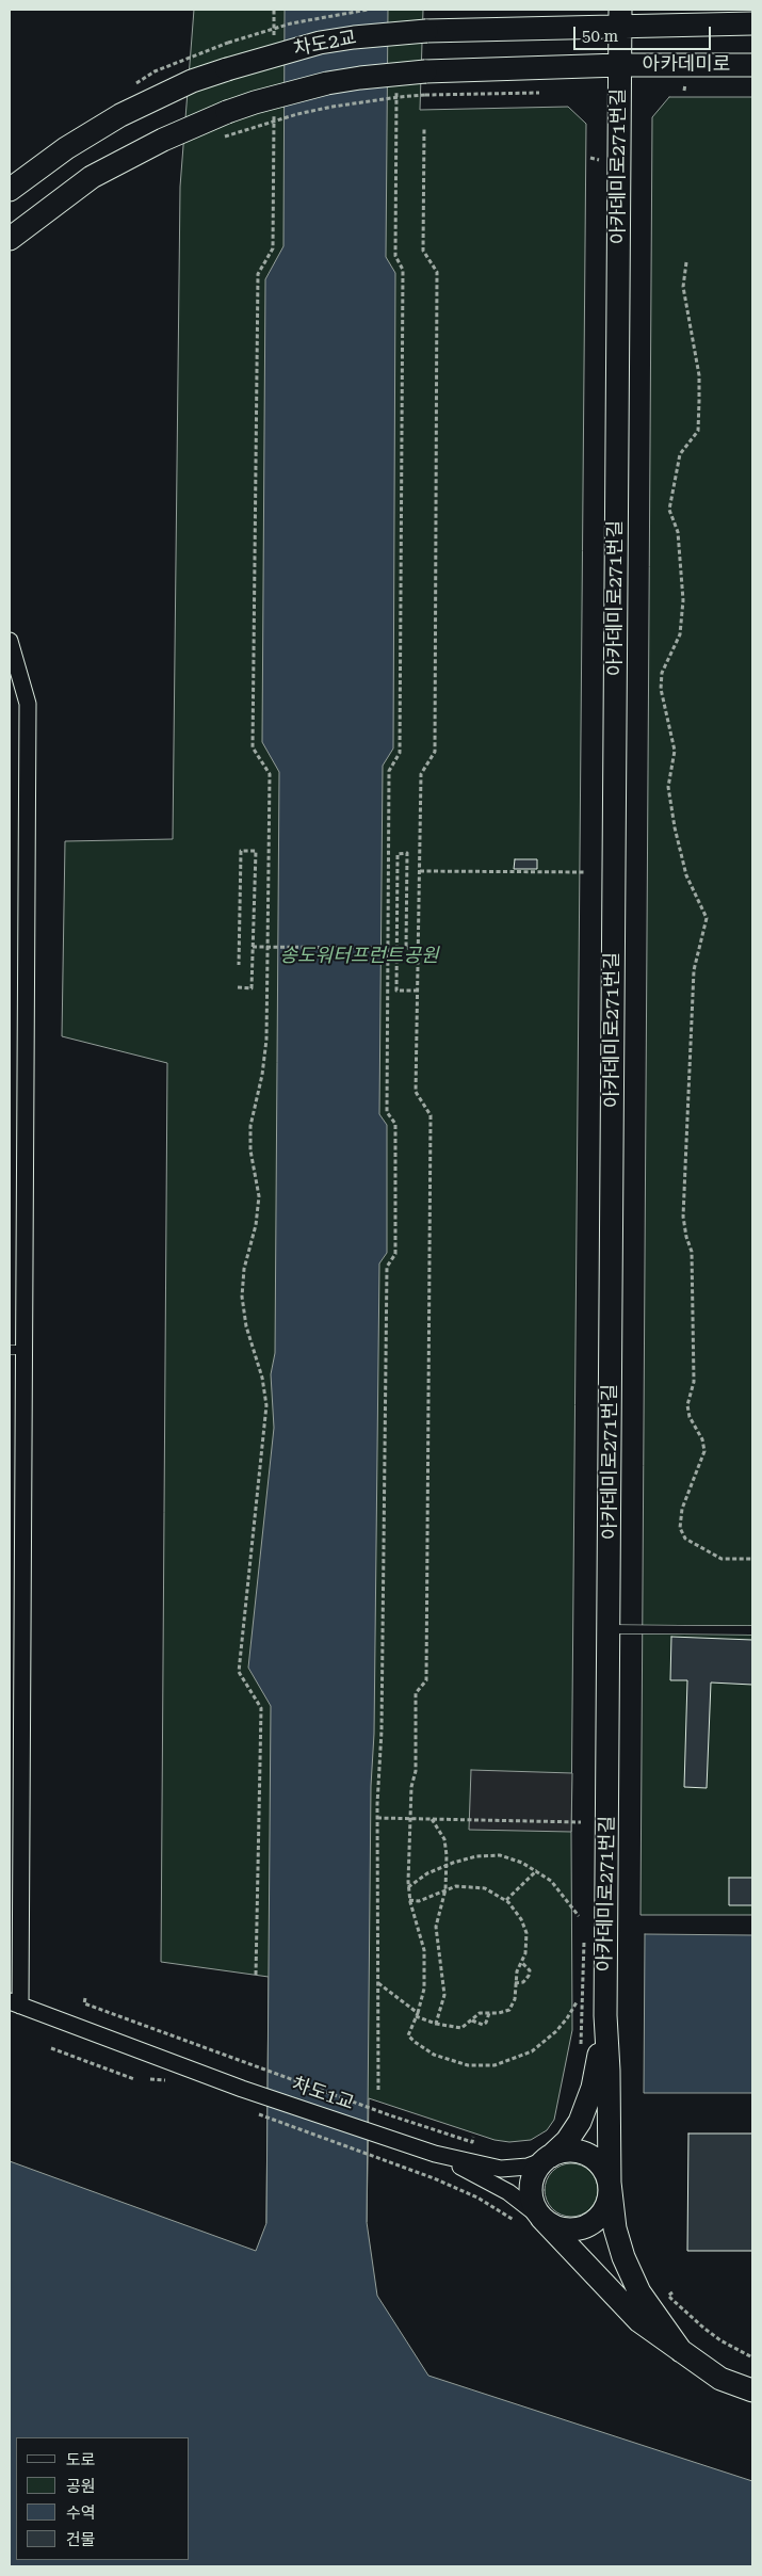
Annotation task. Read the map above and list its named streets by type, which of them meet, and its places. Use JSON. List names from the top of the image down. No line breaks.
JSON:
{"streets":{"street":["차도2교","아카데미로","아카데미로271번길","차도1교"]},"crossings":[["차도2교","아카데미로"],["차도2교","아카데미로271번길"],["아카데미로","아카데미로271번길"]],"parks":["송도워터프런트공원"],"legend":["도로","공원","수역","건물"],"scale_bar":"50 m"}
